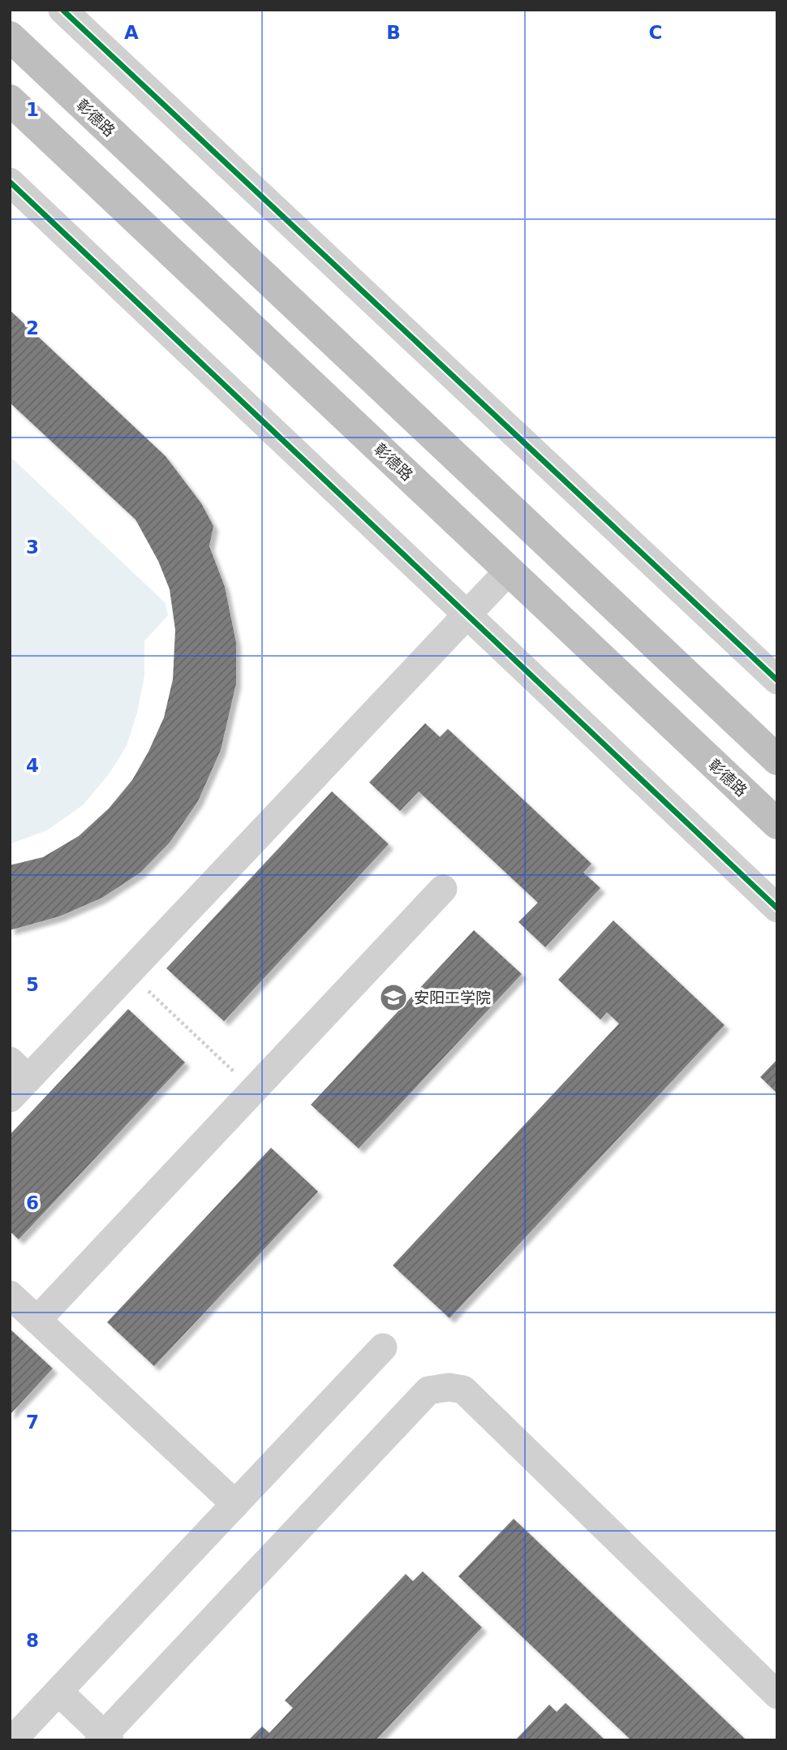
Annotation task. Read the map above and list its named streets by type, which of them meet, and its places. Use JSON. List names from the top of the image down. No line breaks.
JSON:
{"streets":{"highway":["彰德路"]},"places":{"school or university":["安阳工学院"]},"grid":{"columns":["A","B","C"],"rows":["1","2","3","4","5","6","7","8"]}}
